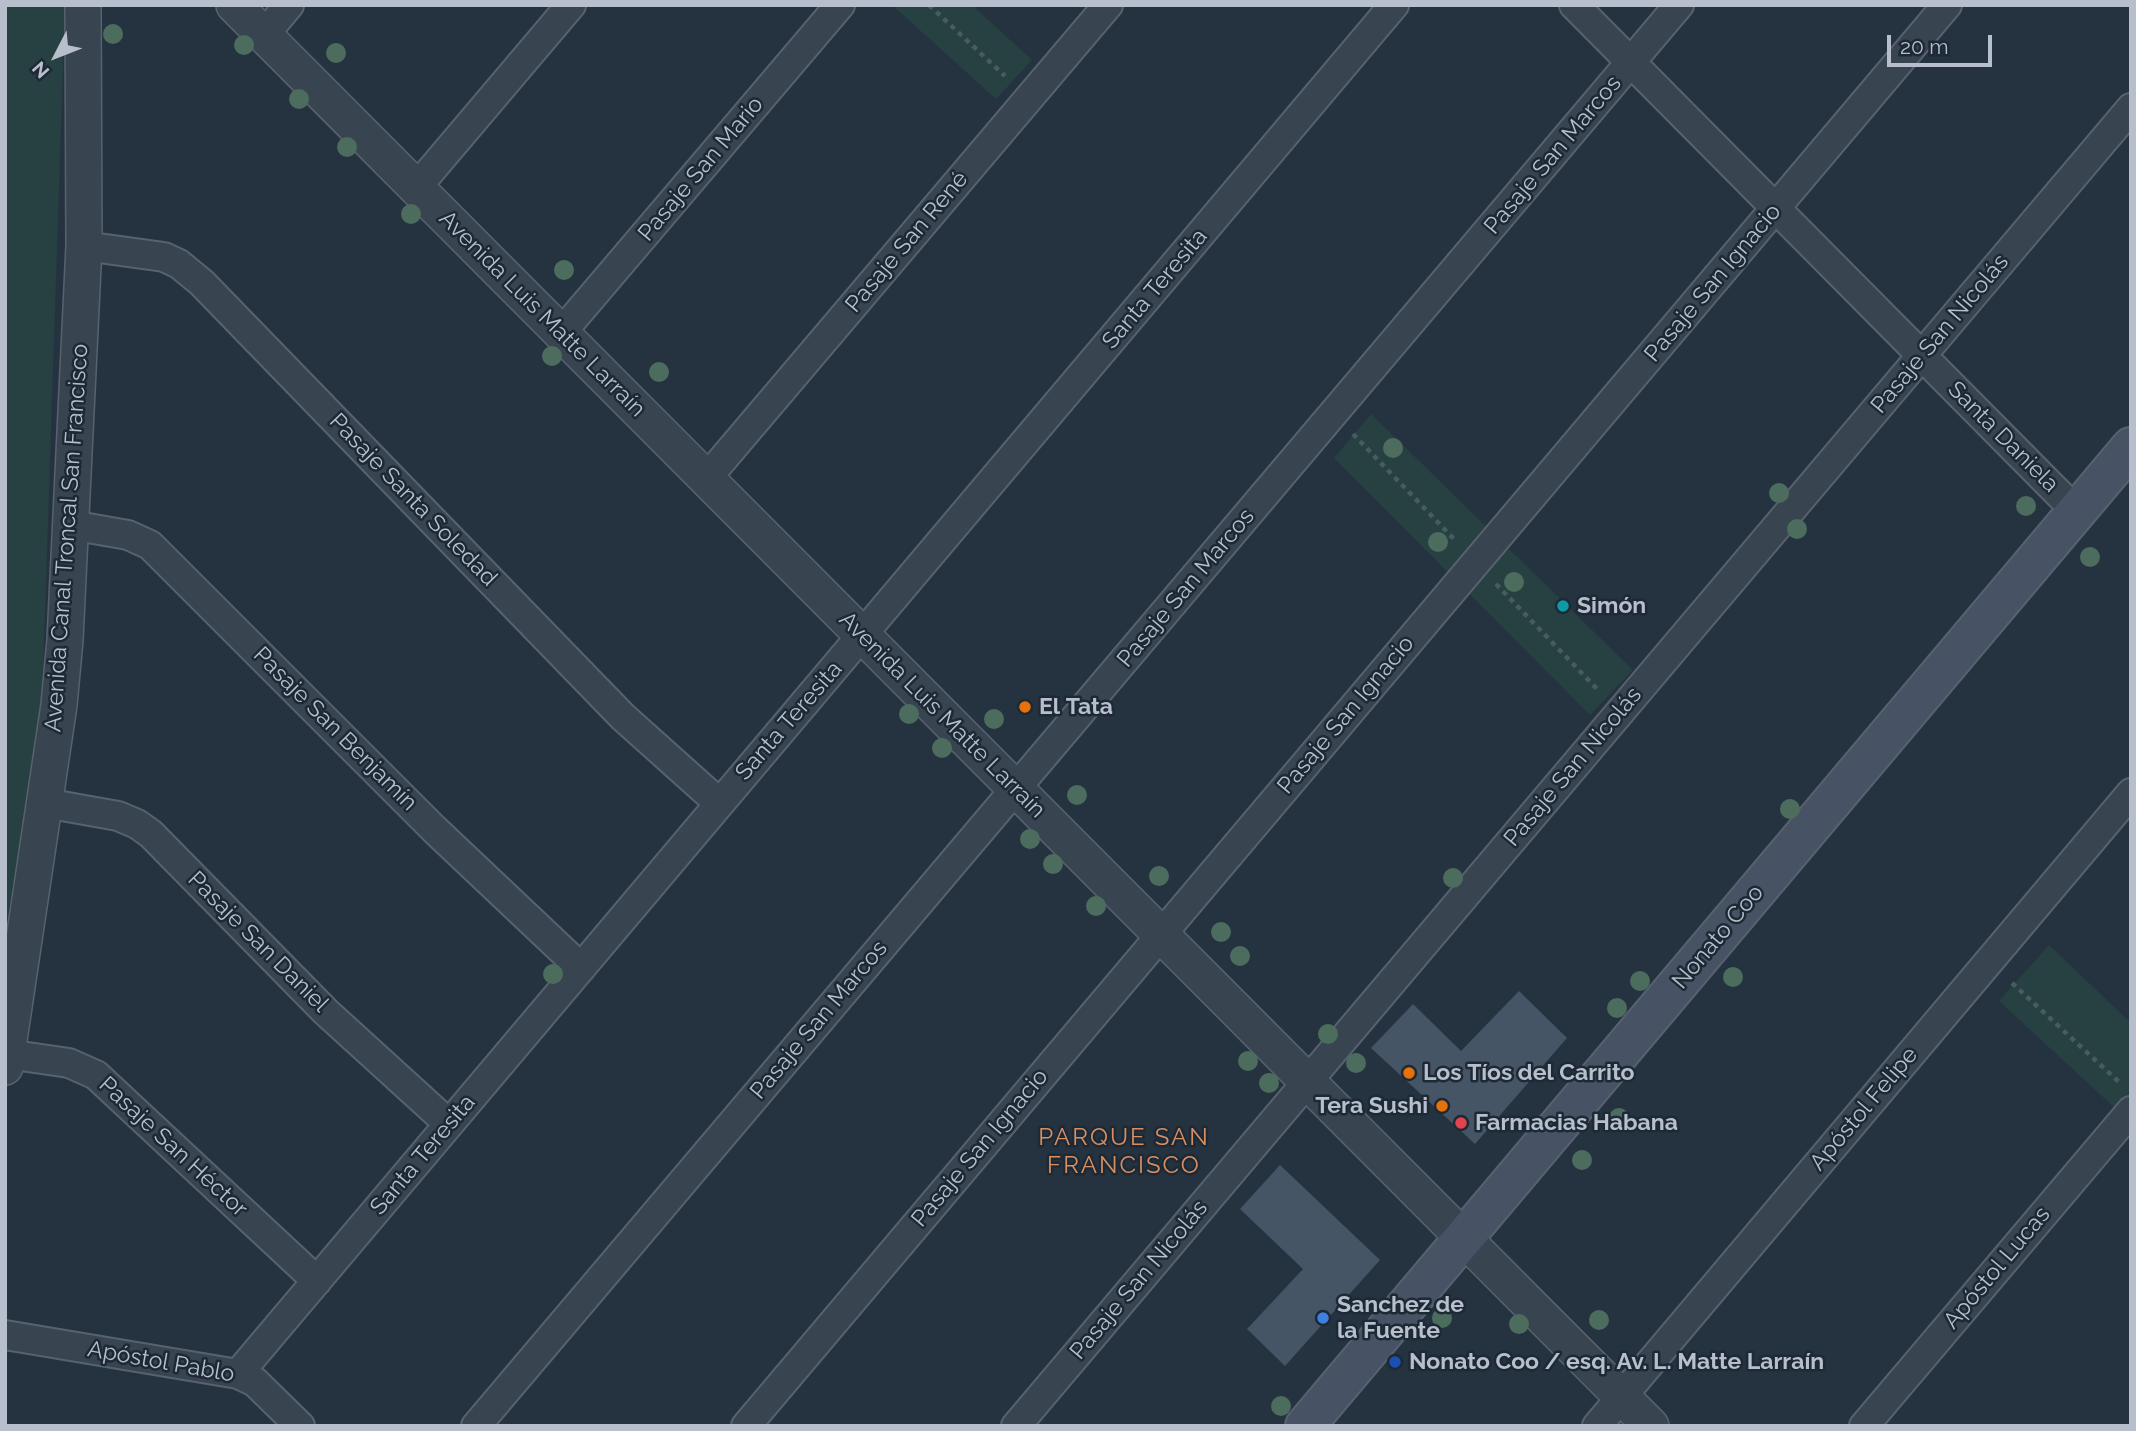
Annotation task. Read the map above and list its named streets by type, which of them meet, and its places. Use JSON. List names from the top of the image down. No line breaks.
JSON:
{"streets":{"main road":["Nonato Coo"],"street":["Pasaje San Marcos","Pasaje San Mario","Pasaje San René","Pasaje San Ignacio","Santa Teresita","Avenida Luis Matte Larraín","Pasaje San Nicolás","Santa Daniela","Pasaje Santa Soledad","Avenida Canal Troncal San Francisco","Pasaje San Benjamín","Pasaje San Daniel","Apóstol Felipe","Pasaje San Héctor","Apóstol Lucas","Apóstol Pablo"]},"crossings":[["Pasaje San Marcos","Avenida Luis Matte Larraín"],["Pasaje San Marcos","Santa Daniela"],["Pasaje San Mario","Avenida Luis Matte Larraín"],["Pasaje San René","Avenida Luis Matte Larraín"],["Pasaje San Ignacio","Avenida Luis Matte Larraín"],["Pasaje San Ignacio","Santa Daniela"],["Santa Teresita","Avenida Luis Matte Larraín"],["Santa Teresita","Pasaje Santa Soledad"],["Santa Teresita","Pasaje San Benjamín"],["Santa Teresita","Pasaje San Daniel"],["Santa Teresita","Pasaje San Héctor"],["Santa Teresita","Apóstol Pablo"],["Avenida Luis Matte Larraín","Pasaje San Nicolás"],["Avenida Luis Matte Larraín","Nonato Coo"],["Avenida Luis Matte Larraín","Apóstol Felipe"],["Pasaje San Nicolás","Santa Daniela"],["Santa Daniela","Nonato Coo"],["Pasaje Santa Soledad","Avenida Canal Troncal San Francisco"],["Avenida Canal Troncal San Francisco","Pasaje San Benjamín"],["Avenida Canal Troncal San Francisco","Pasaje San Daniel"],["Avenida Canal Troncal San Francisco","Pasaje San Héctor"]],"districts":["PARQUE SAN FRANCISCO"],"places":["Simón","El Tata","Los Tíos del Carrito","Tera Sushi","Farmacias Habana","Sanchez de la Fuente","Nonato Coo / esq. Av. L. Matte Larraín"],"scale_bar":"20 m","north":"bottom left"}
